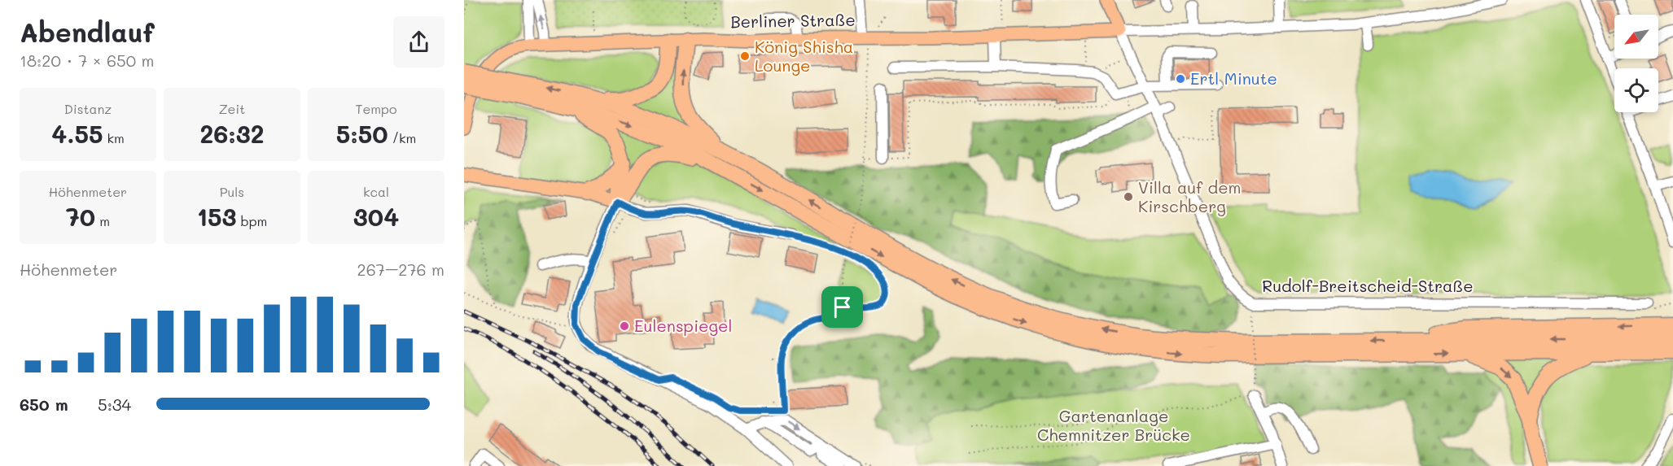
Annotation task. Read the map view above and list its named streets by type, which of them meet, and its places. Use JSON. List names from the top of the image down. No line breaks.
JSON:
{"streets":{"main road":["Berliner Straße","Rudolf-Breitscheid-Straße"]},"crossings":[["Berliner Straße","Rudolf-Breitscheid-Straße"]],"parks":["Gartenanlage Chemnitzer Brücke"],"places":["König Shisha Lounge","Ertl Minute","Villa auf dem Kirschberg","Eulenspiegel"],"north":"bottom left","page":{"heading":["Abendlauf","18:20 · 7 × 650 m"],"stats":[["Distanz","4.55 km"],["Zeit","26:32"],["Tempo","5:50 /km"],["Höhenmeter","70 m"],["Puls","153 bpm"],["kcal","304"]],"chart":["Höhenmeter","267–276 m"],"list":[{"name":"650 m","note":"5:34"}]}}
